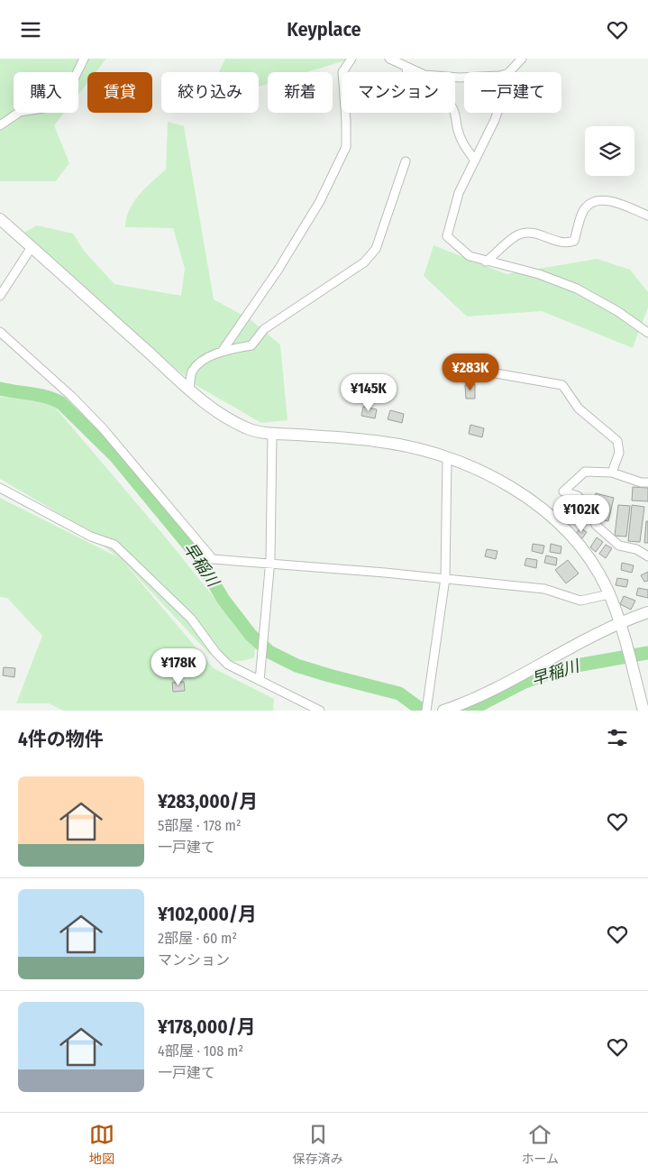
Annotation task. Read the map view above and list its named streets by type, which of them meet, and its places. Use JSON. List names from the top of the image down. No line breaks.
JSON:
{"water":["早稲川"],"page":{"header":"Keyplace","chip":["購入","賃貸","絞り込み","新着","マンション","一戸建て"],"price":["¥283K","¥145K","¥102K","¥178K"],"heading":"4件の物件","list":[{"name":"¥283,000/月","note":"5部屋 · 178 m² · 一戸建て"},{"name":"¥102,000/月","note":"2部屋 · 60 m² · マンション"},{"name":"¥178,000/月","note":"4部屋 · 108 m² · 一戸建て"}],"tabs":["地図","保存済み","ホーム"]}}
